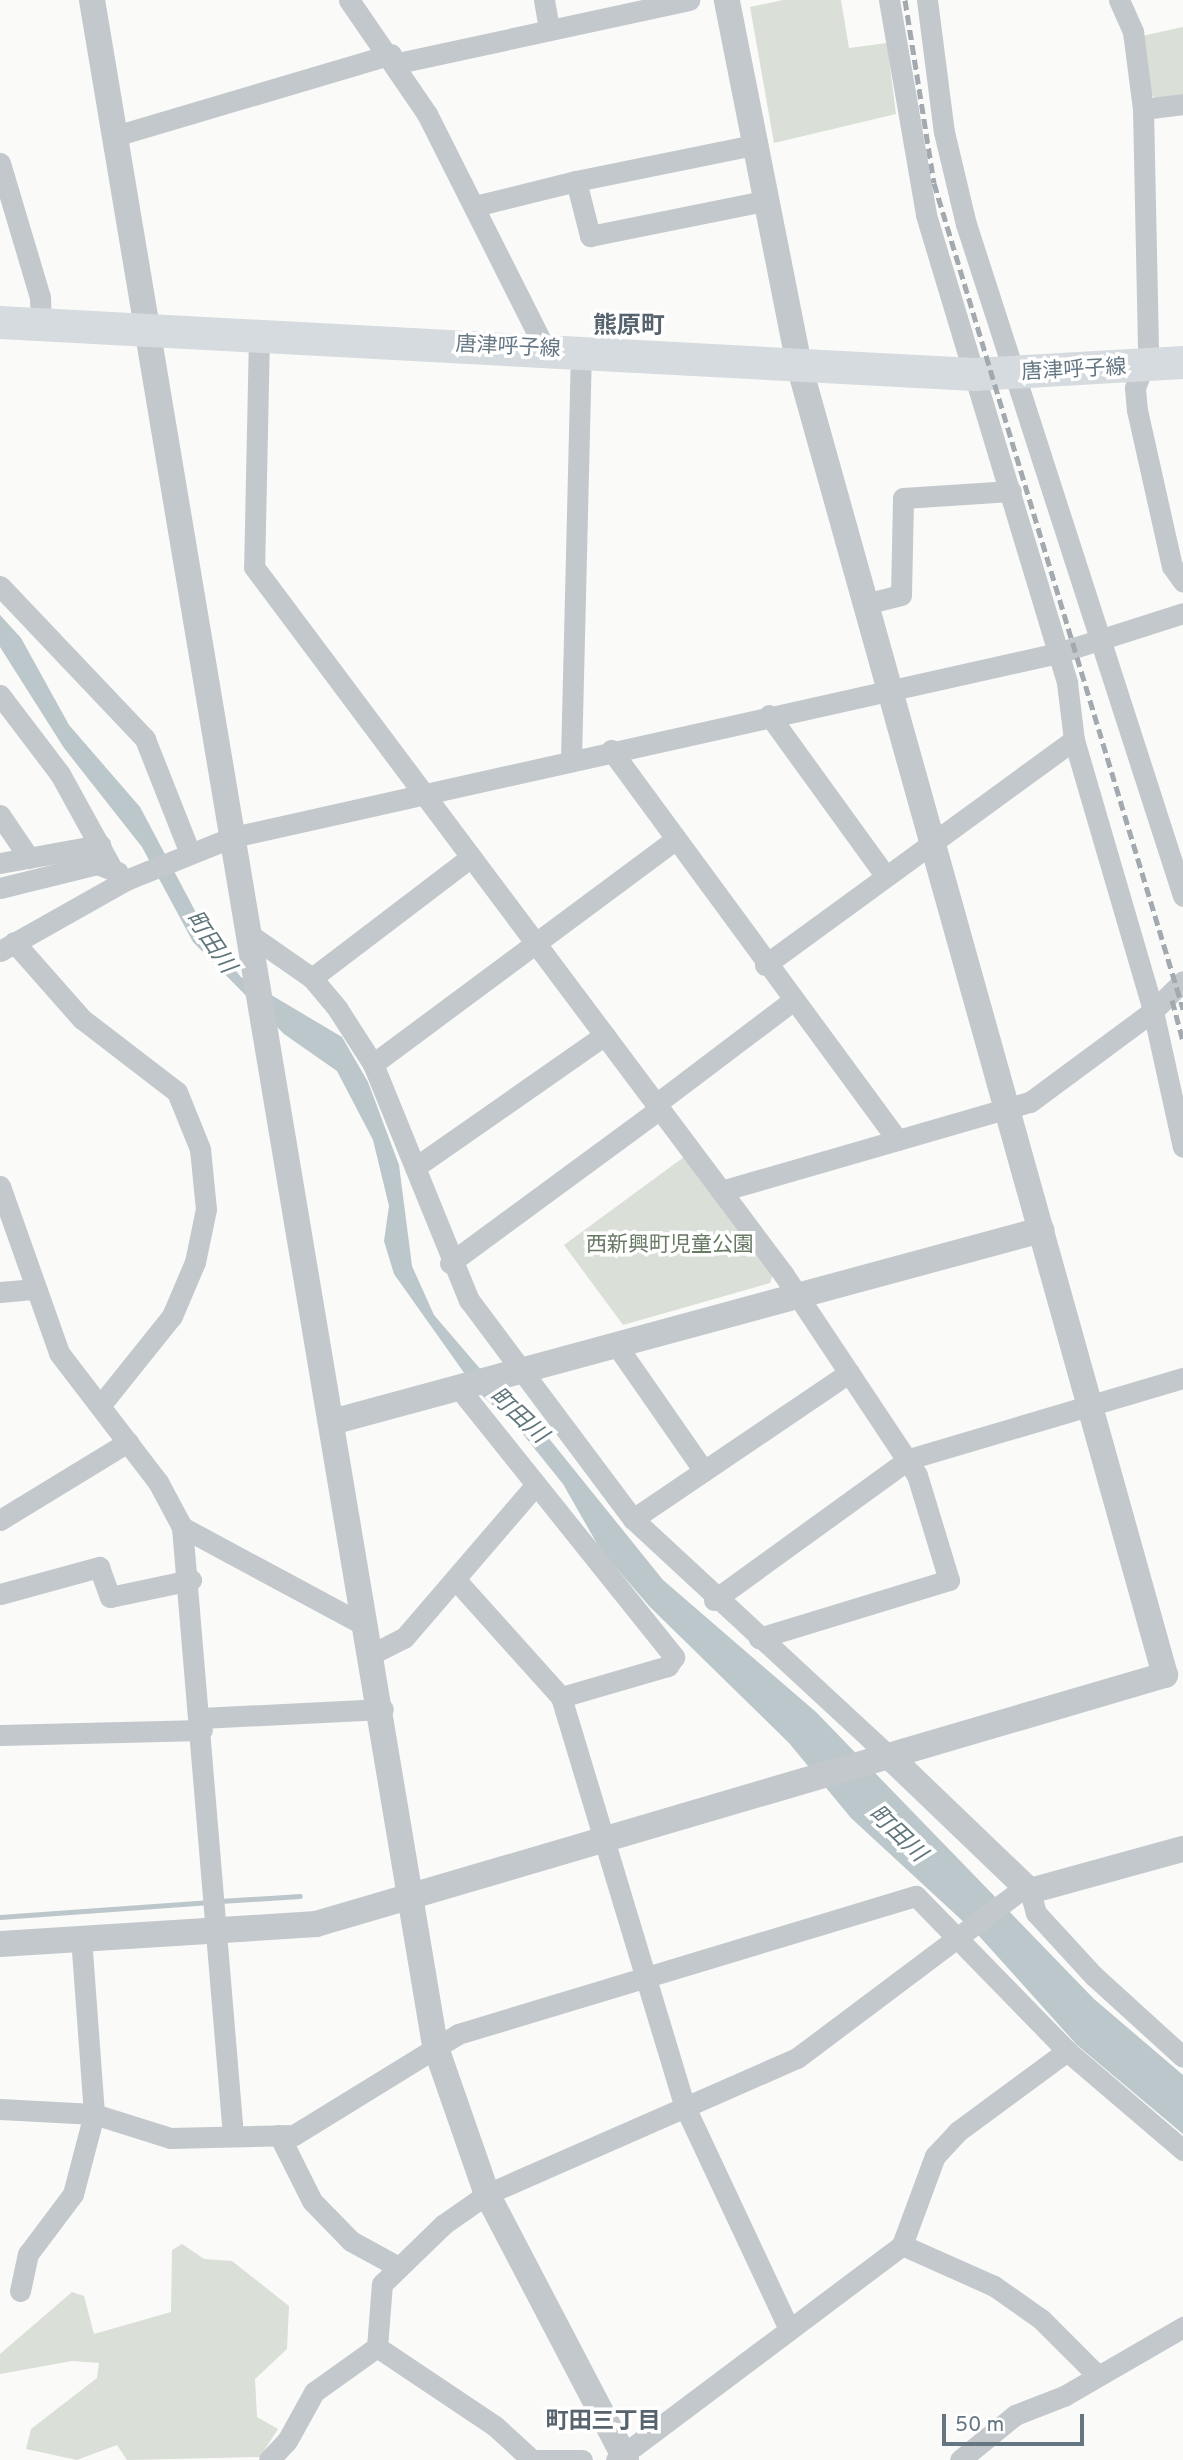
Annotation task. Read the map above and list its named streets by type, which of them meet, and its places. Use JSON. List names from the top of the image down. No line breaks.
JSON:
{"streets":{"main road":["唐津呼子線"]},"districts":["熊原町","町田三丁目"],"water":["町田川"],"parks":["西新興町児童公園"],"scale_bar":"50 m"}
